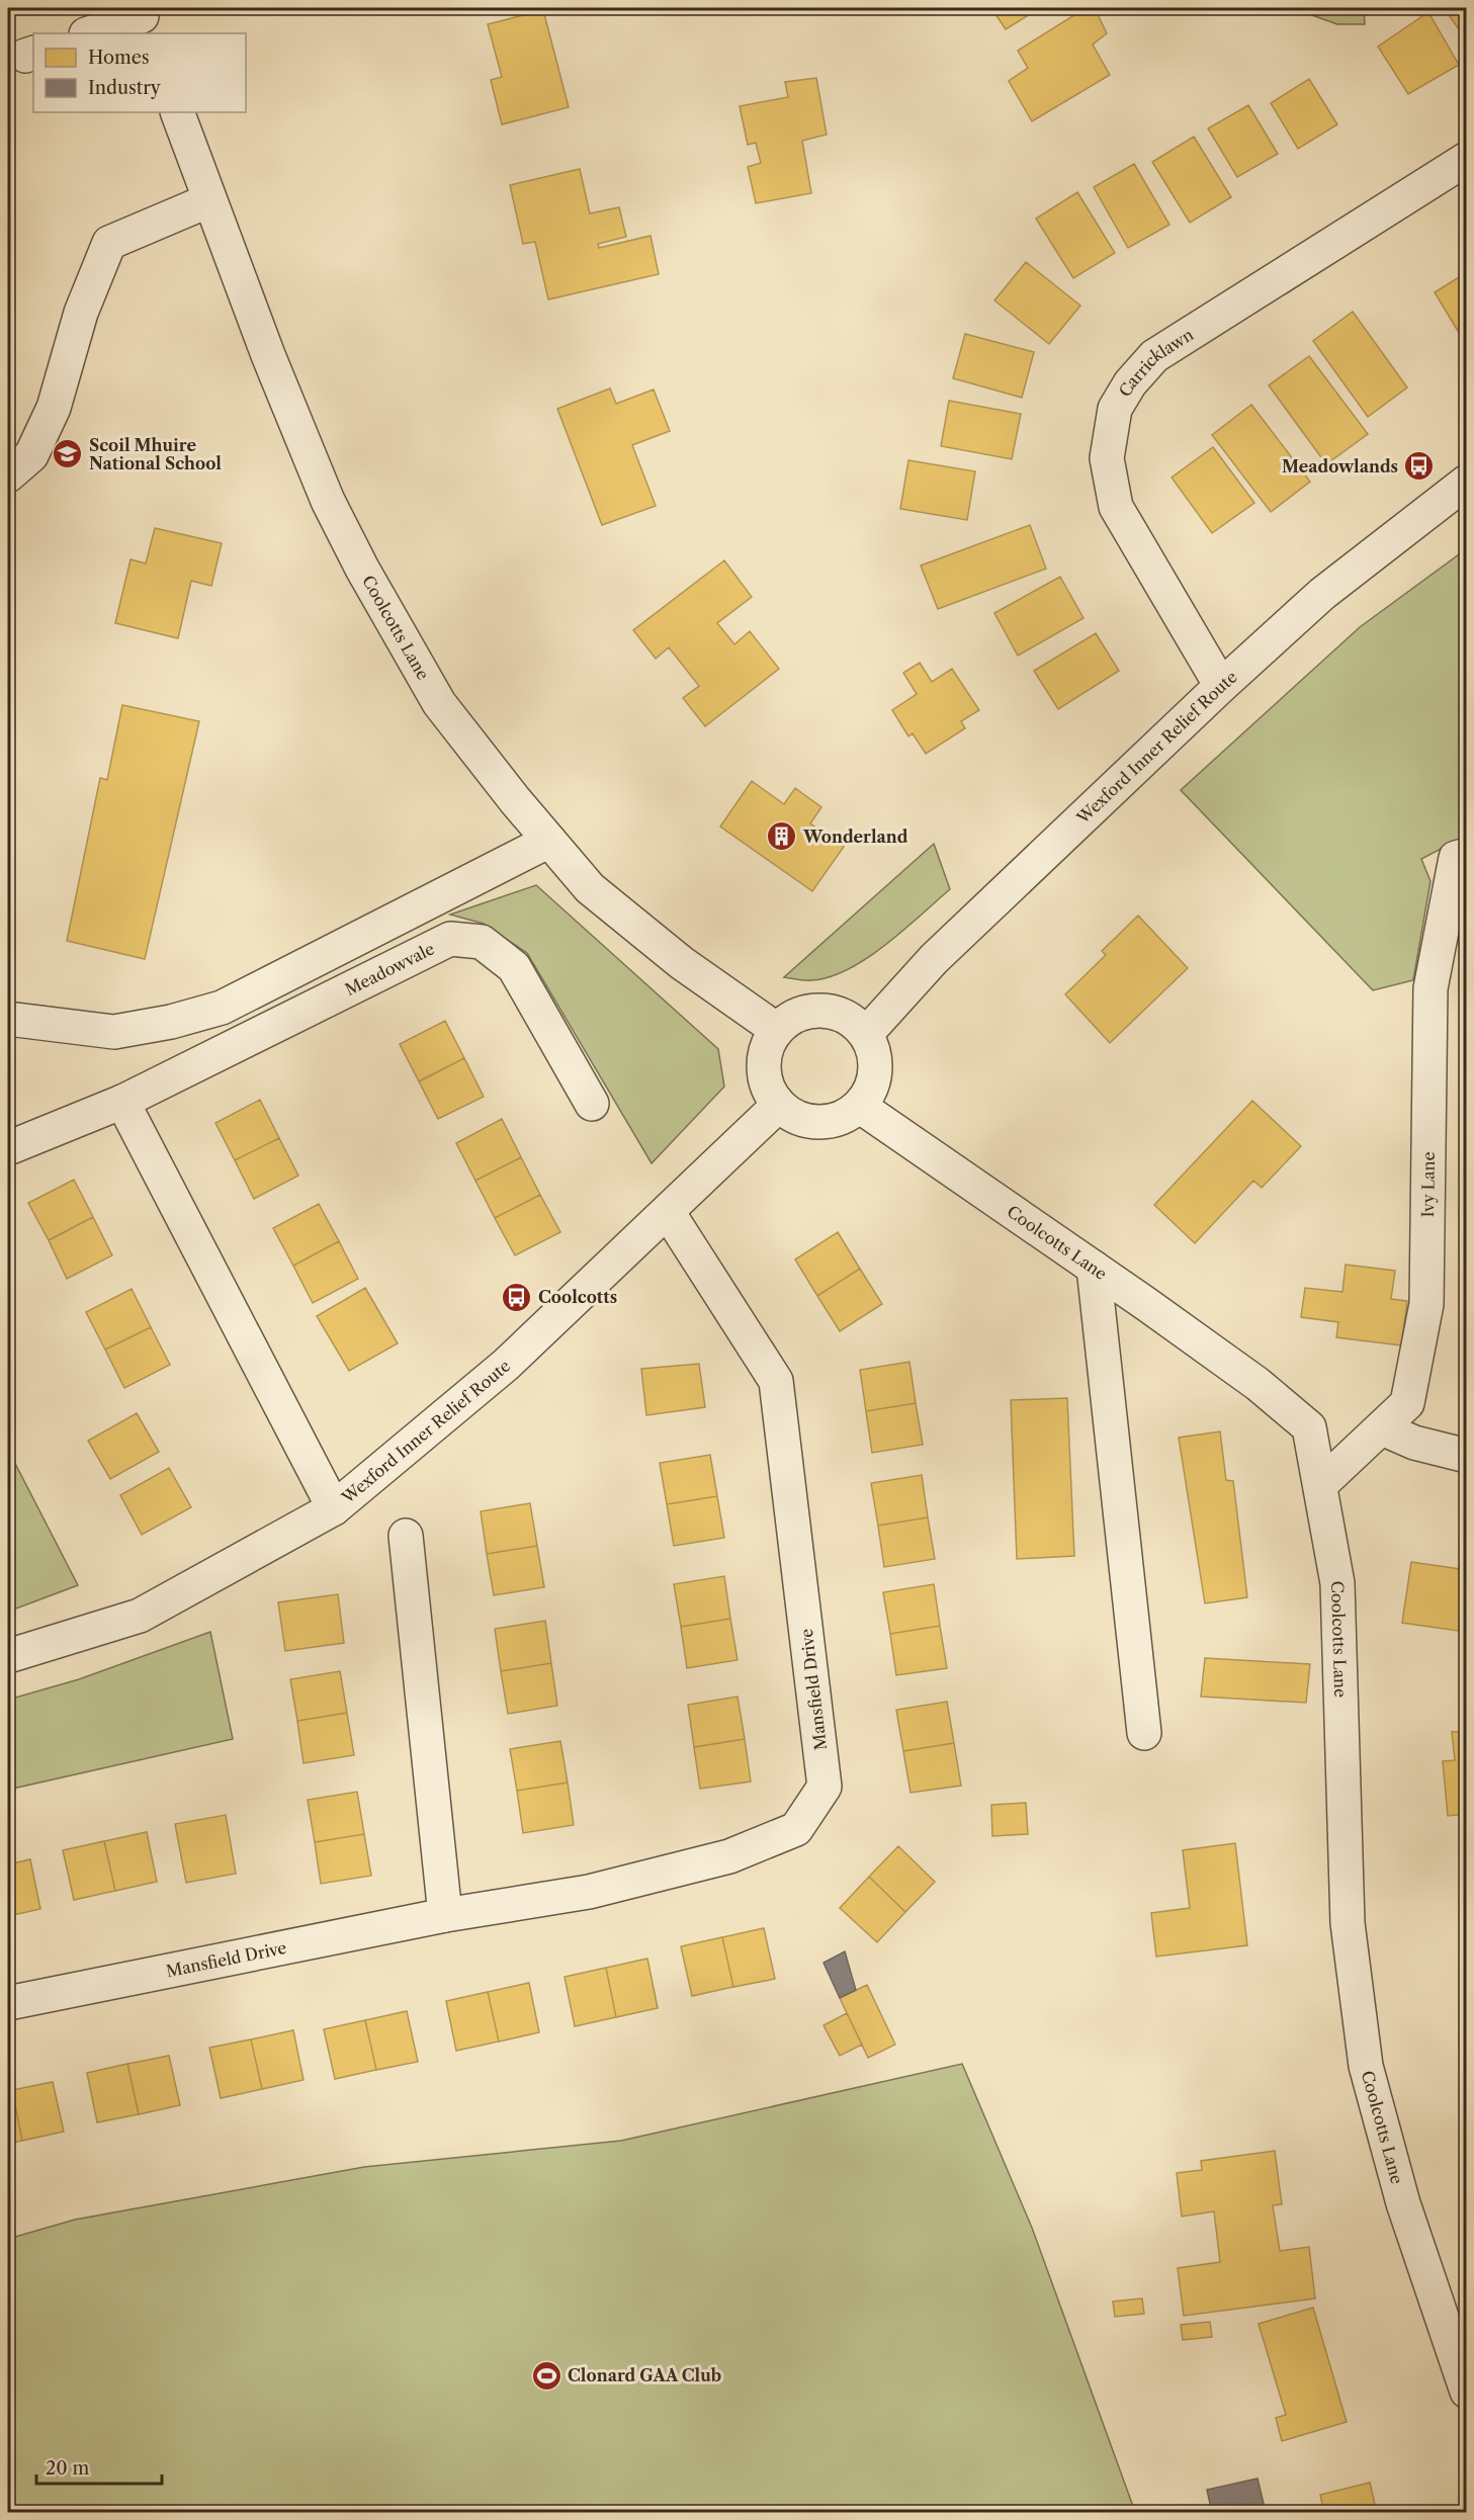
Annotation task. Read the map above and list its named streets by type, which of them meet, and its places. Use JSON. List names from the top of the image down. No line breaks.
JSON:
{"streets":{"street":["Carricklawn","Coolcotts Lane","Wexford Inner Relief Route","Meadowvale","Ivy Lane","Mansfield Drive"]},"crossings":[["Carricklawn","Wexford Inner Relief Route"],["Coolcotts Lane","Wexford Inner Relief Route"],["Coolcotts Lane","Ivy Lane"],["Wexford Inner Relief Route","Mansfield Drive"]],"places":{"school or university":["Scoil Mhuire National School"],"bus stop":["Meadowlands","Coolcotts"],"building":["Wonderland"],"sports":["Clonard GAA Club"]},"legend":["Homes","Industry"],"scale_bar":"20 m"}
